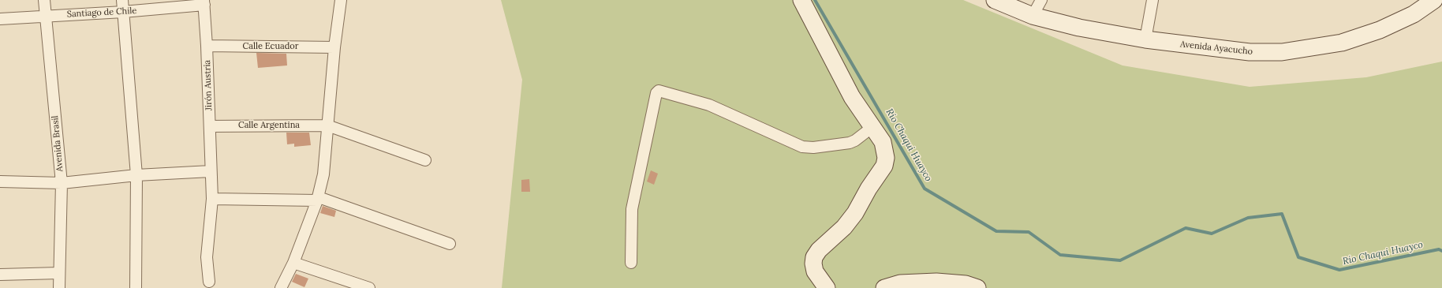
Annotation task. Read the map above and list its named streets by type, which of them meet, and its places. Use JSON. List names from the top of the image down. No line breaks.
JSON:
{"streets":{"street":["Santiago de Chile","Calle Ecuador","Avenida Ayacucho","Jirón Austria","Calle Argentina","Avenida Brasil"]},"crossings":[["Santiago de Chile","Jirón Austria"],["Santiago de Chile","Avenida Brasil"],["Calle Ecuador","Jirón Austria"],["Jirón Austria","Calle Argentina"]],"water":["Río Chaqui Huayco"]}
